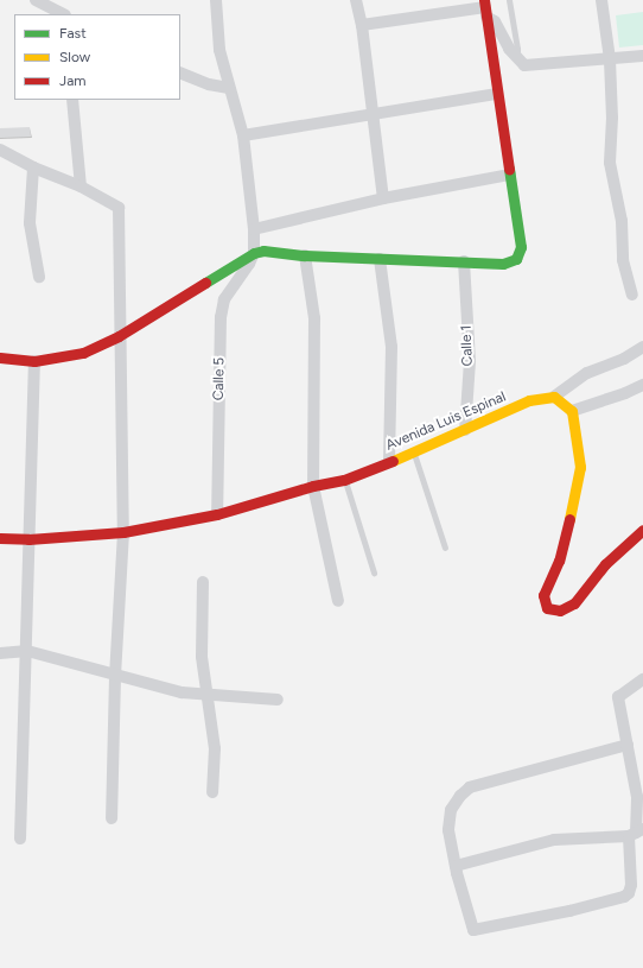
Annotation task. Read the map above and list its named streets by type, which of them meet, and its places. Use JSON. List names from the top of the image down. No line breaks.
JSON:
{"streets":{"street":["Calle 1","Calle 5","Avenida Luis Espinal"]},"crossings":[["Calle 1","Avenida Luis Espinal"],["Calle 5","Avenida Luis Espinal"]],"legend":["Fast","Slow","Jam"]}
